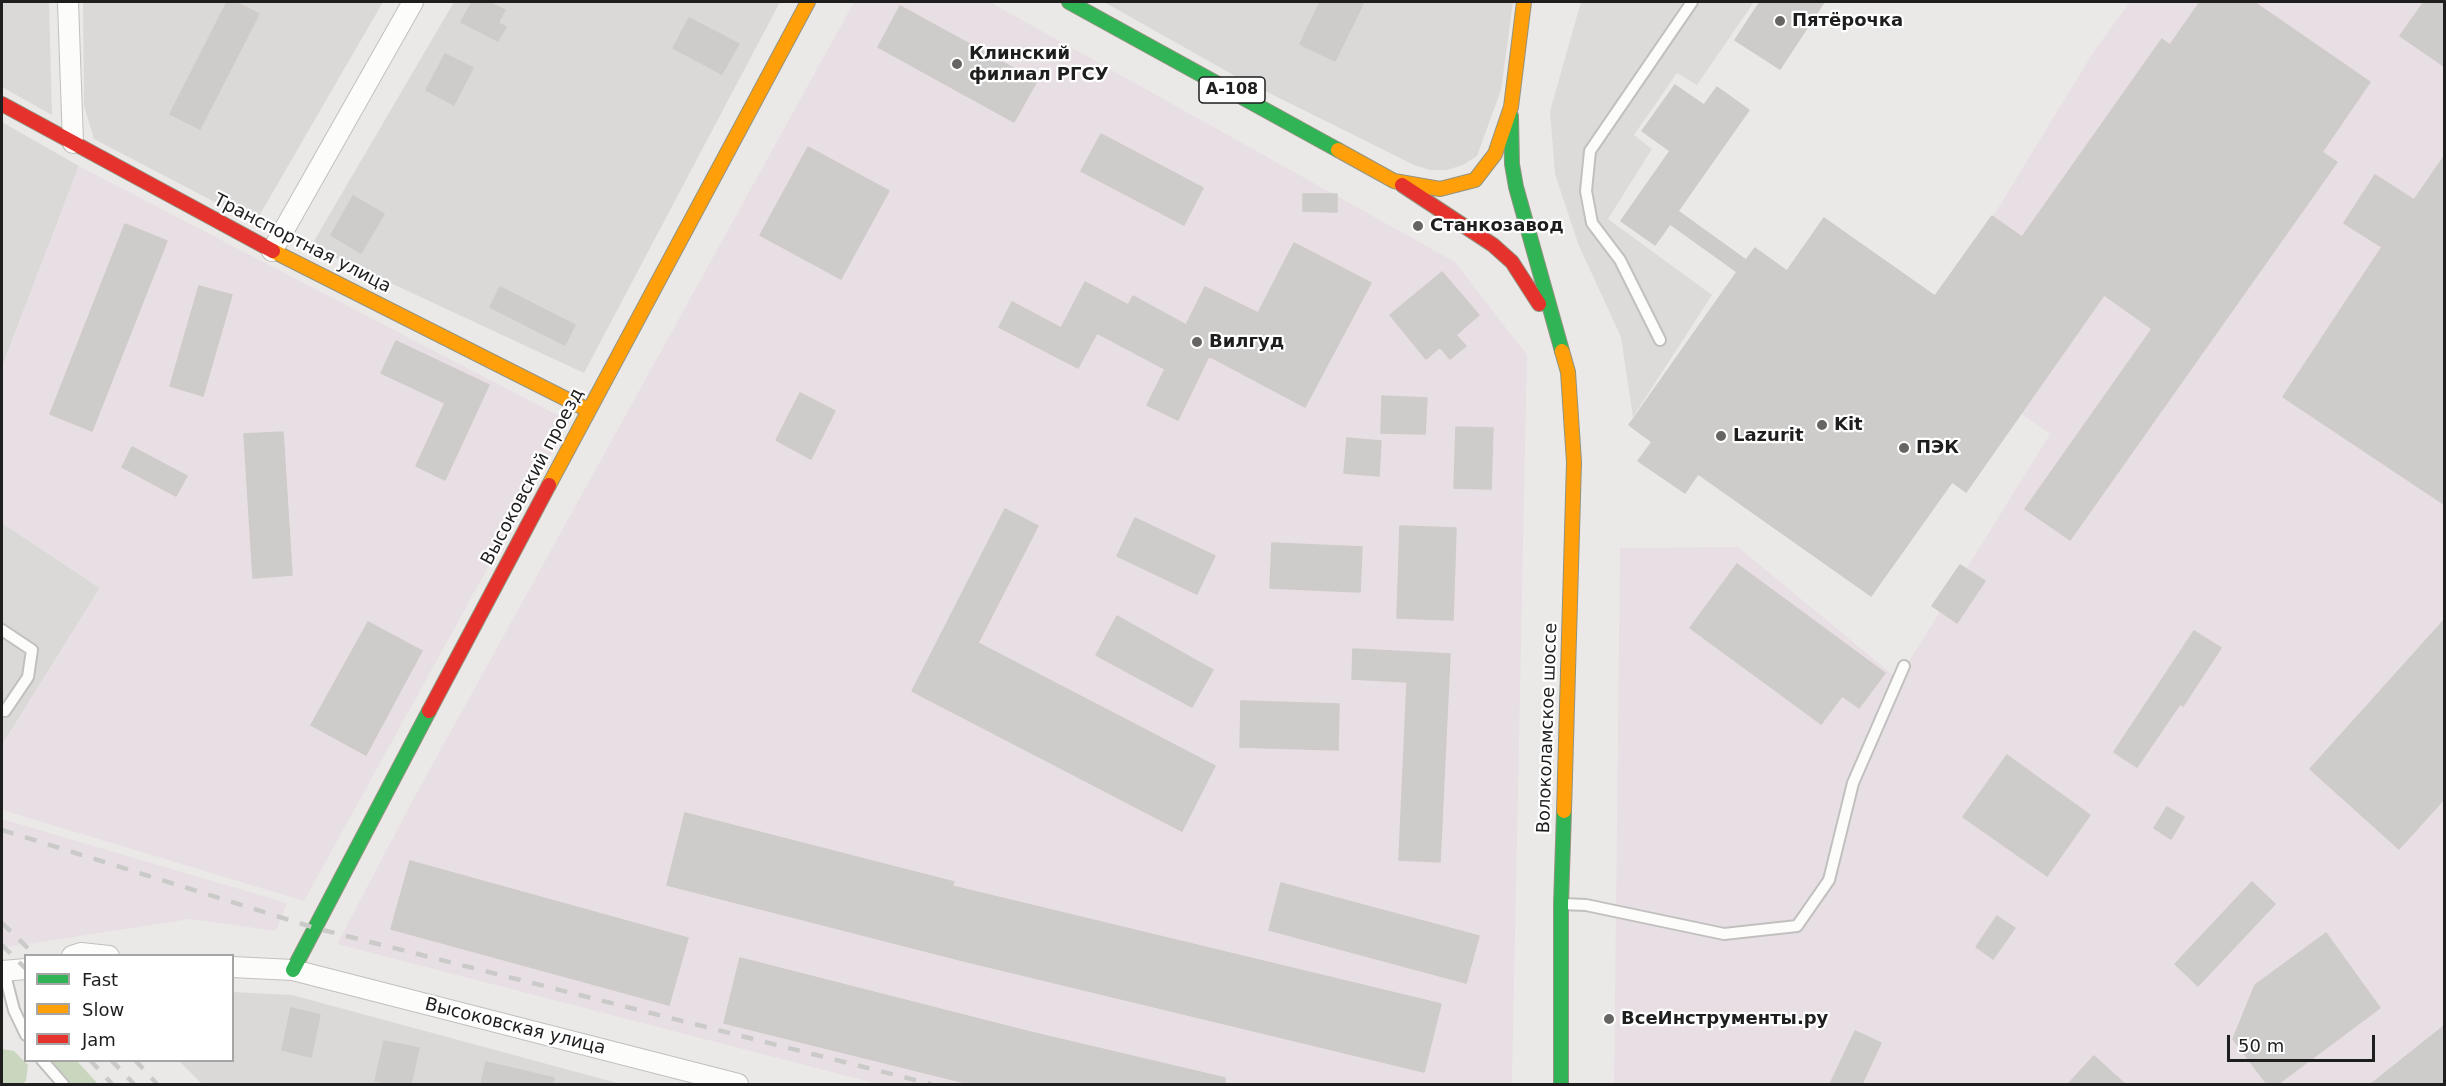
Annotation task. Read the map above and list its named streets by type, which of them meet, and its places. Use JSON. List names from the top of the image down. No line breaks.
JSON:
{"streets":{"main road":["А-108","Транспортная улица","Высоковский проезд","Волоколамское шоссе"],"street":["Высоковская улица"]},"crossings":[["А-108","Волоколамское шоссе"],["Транспортная улица","Высоковский проезд"],["Высоковский проезд","Высоковская улица"]],"places":["Пятёрочка","Клинский филиал РГСУ","Станкозавод","Вилгуд","Kit","Lazurit","ПЭК","ВсеИнструменты.ру"],"legend":["Fast","Slow","Jam"],"scale_bar":"50 m"}
